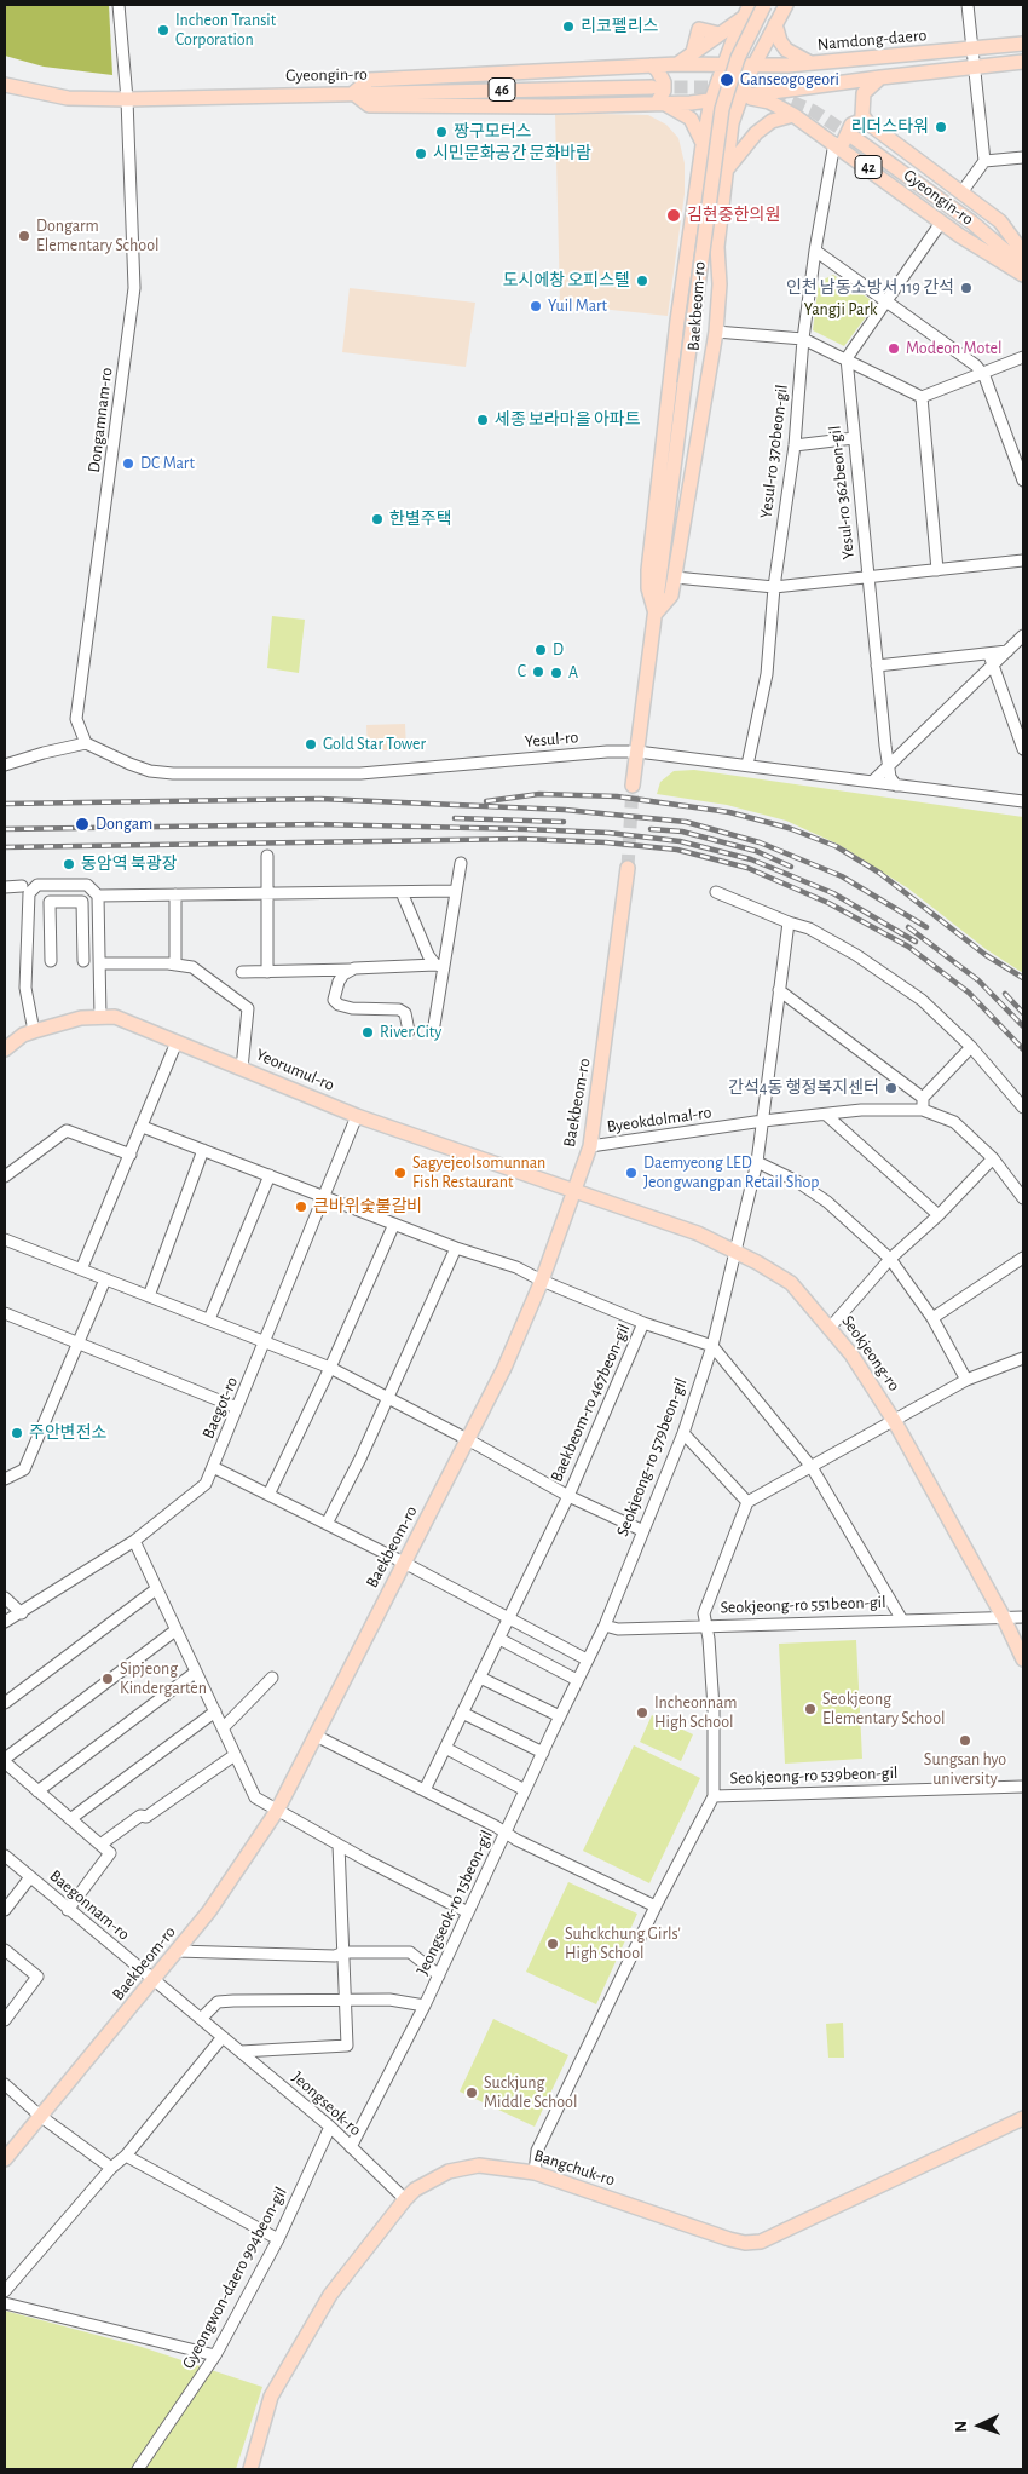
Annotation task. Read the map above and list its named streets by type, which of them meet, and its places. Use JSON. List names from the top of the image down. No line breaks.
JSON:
{"streets":{"main road":["Namdong-daero","Gyeongin-ro","46","42","Baekbeom-ro","Yeorumul-ro","Seokjeong-ro","Bangchuk-ro"],"street":["Dongamnam-ro","Yesul-ro 370beon-gil","Yesul-ro 362beon-gil","Yesul-ro","Byeokdolmal-ro","Baekbeom-ro 467beon-gil","Baegot-ro","Seokjeong-ro 579beon-gil","Seokjeong-ro 551beon-gil","Seokjeong-ro 539beon-gil","Jeongseok-ro 15beon-gil","Baegonnam-ro","Jeongseok-ro","Gyeongwon-daero 994beon-gil"]},"crossings":[["Namdong-daero","Gyeongin-ro"],["Namdong-daero","Baekbeom-ro"],["Gyeongin-ro","Baekbeom-ro"],["Gyeongin-ro","Dongamnam-ro"],["Gyeongin-ro","Yesul-ro 370beon-gil"],["Baekbeom-ro","Yesul-ro"],["Baekbeom-ro","Yeorumul-ro"],["Baekbeom-ro","Byeokdolmal-ro"],["Baekbeom-ro","Seokjeong-ro"],["Baekbeom-ro","Baekbeom-ro 467beon-gil"],["Baekbeom-ro","Baegonnam-ro"],["Baekbeom-ro","Jeongseok-ro"],["Dongamnam-ro","Yesul-ro"],["Yesul-ro 370beon-gil","Yesul-ro"],["Yesul-ro 362beon-gil","Yesul-ro"],["Yeorumul-ro","Seokjeong-ro"],["Yeorumul-ro","Baegot-ro"],["Byeokdolmal-ro","Seokjeong-ro 579beon-gil"],["Seokjeong-ro","Seokjeong-ro 579beon-gil"],["Seokjeong-ro","Seokjeong-ro 551beon-gil"],["Baekbeom-ro 467beon-gil","Baegot-ro"],["Baekbeom-ro 467beon-gil","Seokjeong-ro 579beon-gil"],["Seokjeong-ro 579beon-gil","Seokjeong-ro 551beon-gil"],["Seokjeong-ro 579beon-gil","Jeongseok-ro 15beon-gil"],["Jeongseok-ro 15beon-gil","Jeongseok-ro"],["Baegonnam-ro","Jeongseok-ro"],["Jeongseok-ro","Bangchuk-ro"],["Jeongseok-ro","Gyeongwon-daero 994beon-gil"]],"parks":["Yangji Park"],"places":["리코펠리스","Incheon Transit Corporation","Ganseogogeori","리더스타워","짱구모터스","시민문화공간 문화바람","김현중한의원","Dongarm Elementary School","도시에창 오피스텔","인천 남동소방서 119 간석","Yuil Mart","Modeon Motel","세종 보라마을 아파트","DC Mart","한별주택","D","C","A","Gold Star Tower","Dongam","동암역 북광장","River City","간석4동 행정복지센터","Sagyejeolsomunnan Fish Restaurant","Daemyeong LED Jeongwangpan Retail Shop","큰바위숯불갈비","주안변전소","Sipjeong Kindergarten","Seokjeong Elementary School","Incheonnam High School","Sungsan hyo university","Suhckchung Girls' High School","Suckjung Middle School"],"north":"left"}
